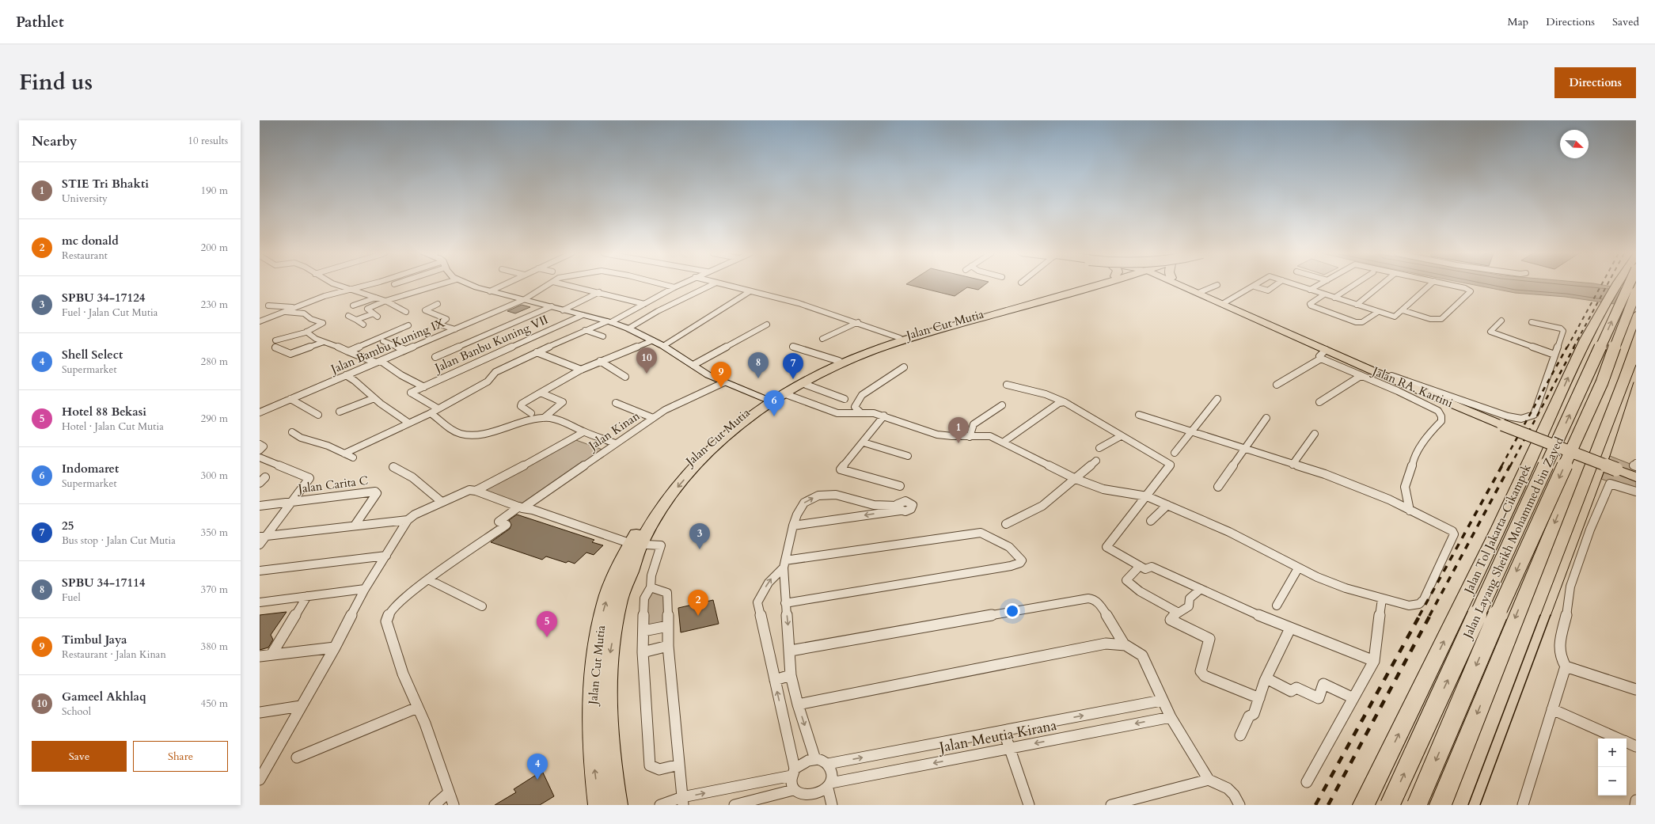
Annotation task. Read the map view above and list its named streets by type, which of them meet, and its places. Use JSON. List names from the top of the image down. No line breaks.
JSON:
{"streets":{"highway":["Jalan Cut Mutia","Jalan Tol Jakarta–Cikampek","Jalan Layang Sheikh Mohammed bin Zayed"],"main road":["Jalan RA. Kartini"],"street":["Jalan Banbu Kuning VII","Jalan Bambu Kuning IX","Jalan Kinan","Jalan Carita C","Jalan Meutia Kirana"]},"north":"bottom right","page":{"header":"Pathlet","nav":["Map","Directions","Saved"],"title":"Find us","buttons":["Directions",["Save","Share"]],"heading":["Nearby","10 results"],"list":[{"mark":"1","name":"STIE Tri Bhakti","note":"University","value":"190 m"},{"mark":"2","name":"mc donald","note":"Restaurant","value":"200 m"},{"mark":"3","name":"SPBU 34-17124","note":"Fuel · Jalan Cut Mutia","value":"230 m"},{"mark":"4","name":"Shell Select","note":"Supermarket","value":"280 m"},{"mark":"5","name":"Hotel 88 Bekasi","note":"Hotel · Jalan Cut Mutia","value":"290 m"},{"mark":"6","name":"Indomaret","note":"Supermarket","value":"300 m"},{"mark":"7","name":"25","note":"Bus stop · Jalan Cut Mutia","value":"350 m"},{"mark":"8","name":"SPBU 34-17114","note":"Fuel","value":"370 m"},{"mark":"9","name":"Timbul Jaya","note":"Restaurant · Jalan Kinan","value":"380 m"},{"mark":"10","name":"Gameel Akhlaq","note":"School","value":"450 m"}],"pins":["10","8","7","9","6","1","3","2","5","4"],"map_buttons":["+","−"]}}
